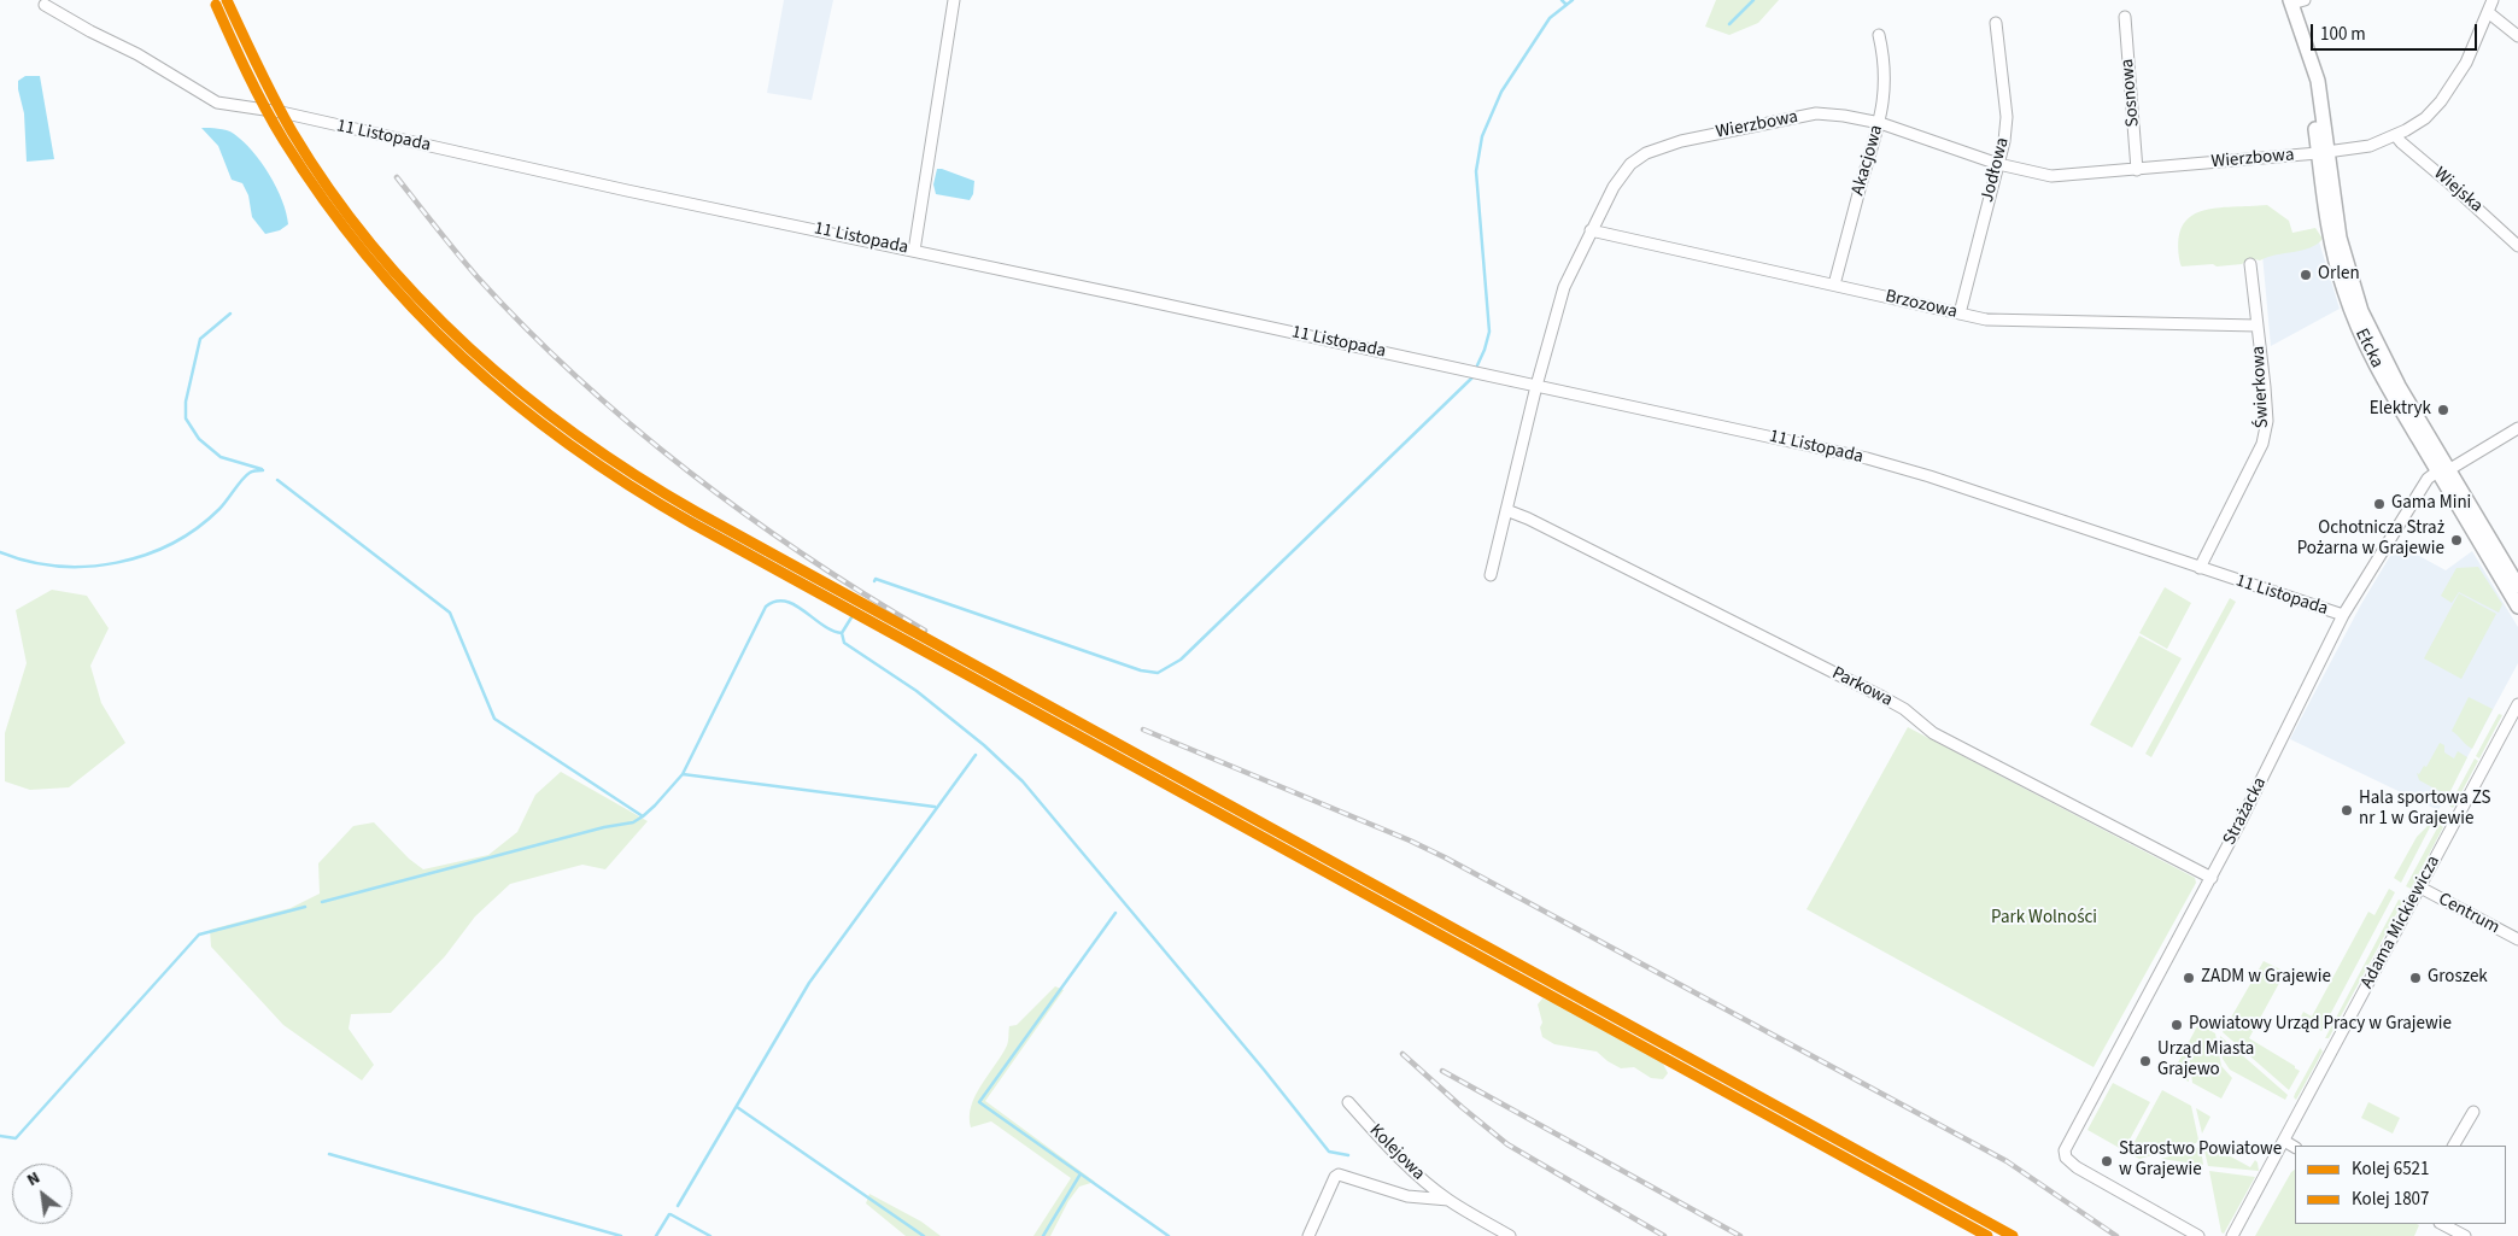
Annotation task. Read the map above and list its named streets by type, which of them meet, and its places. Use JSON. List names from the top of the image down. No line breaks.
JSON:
{"streets":{"main road":["Ełcka"],"street":["Sosnowa","Wierzbowa","11 Listopada","Akacjowa","Jodłowa","Wiejska","Brzozowa","Świerkowa","Parkowa","Strażacka","Centrum","Adama Mickiewicza","Kolejowa"]},"crossings":[["Sosnowa","Wierzbowa"],["Wierzbowa","11 Listopada"],["Wierzbowa","Akacjowa"],["Wierzbowa","Jodłowa"],["Wierzbowa","Wiejska"],["Wierzbowa","Brzozowa"],["Wierzbowa","Ełcka"],["Wierzbowa","Parkowa"],["11 Listopada","Świerkowa"],["11 Listopada","Strażacka"],["Akacjowa","Brzozowa"],["Jodłowa","Brzozowa"],["Brzozowa","Świerkowa"],["Ełcka","Strażacka"],["Parkowa","Strażacka"],["Centrum","Adama Mickiewicza"]],"parks":["Park Wolności"],"places":["Orlen","Elektryk","Gama Mini","Ochotnicza Straż Pożarna w Grajewie","Hala sportowa ZS nr 1 w Grajewie","ZADM w Grajewie","Groszek","Powiatowy Urząd Pracy w Grajewie","Urząd Miasta Grajewo","Starostwo Powiatowe w Grajewie"],"lines":["rail line 6521","rail line 1807"],"legend":["Kolej 6521","Kolej 1807"],"scale_bar":"100 m","north":"top left"}
